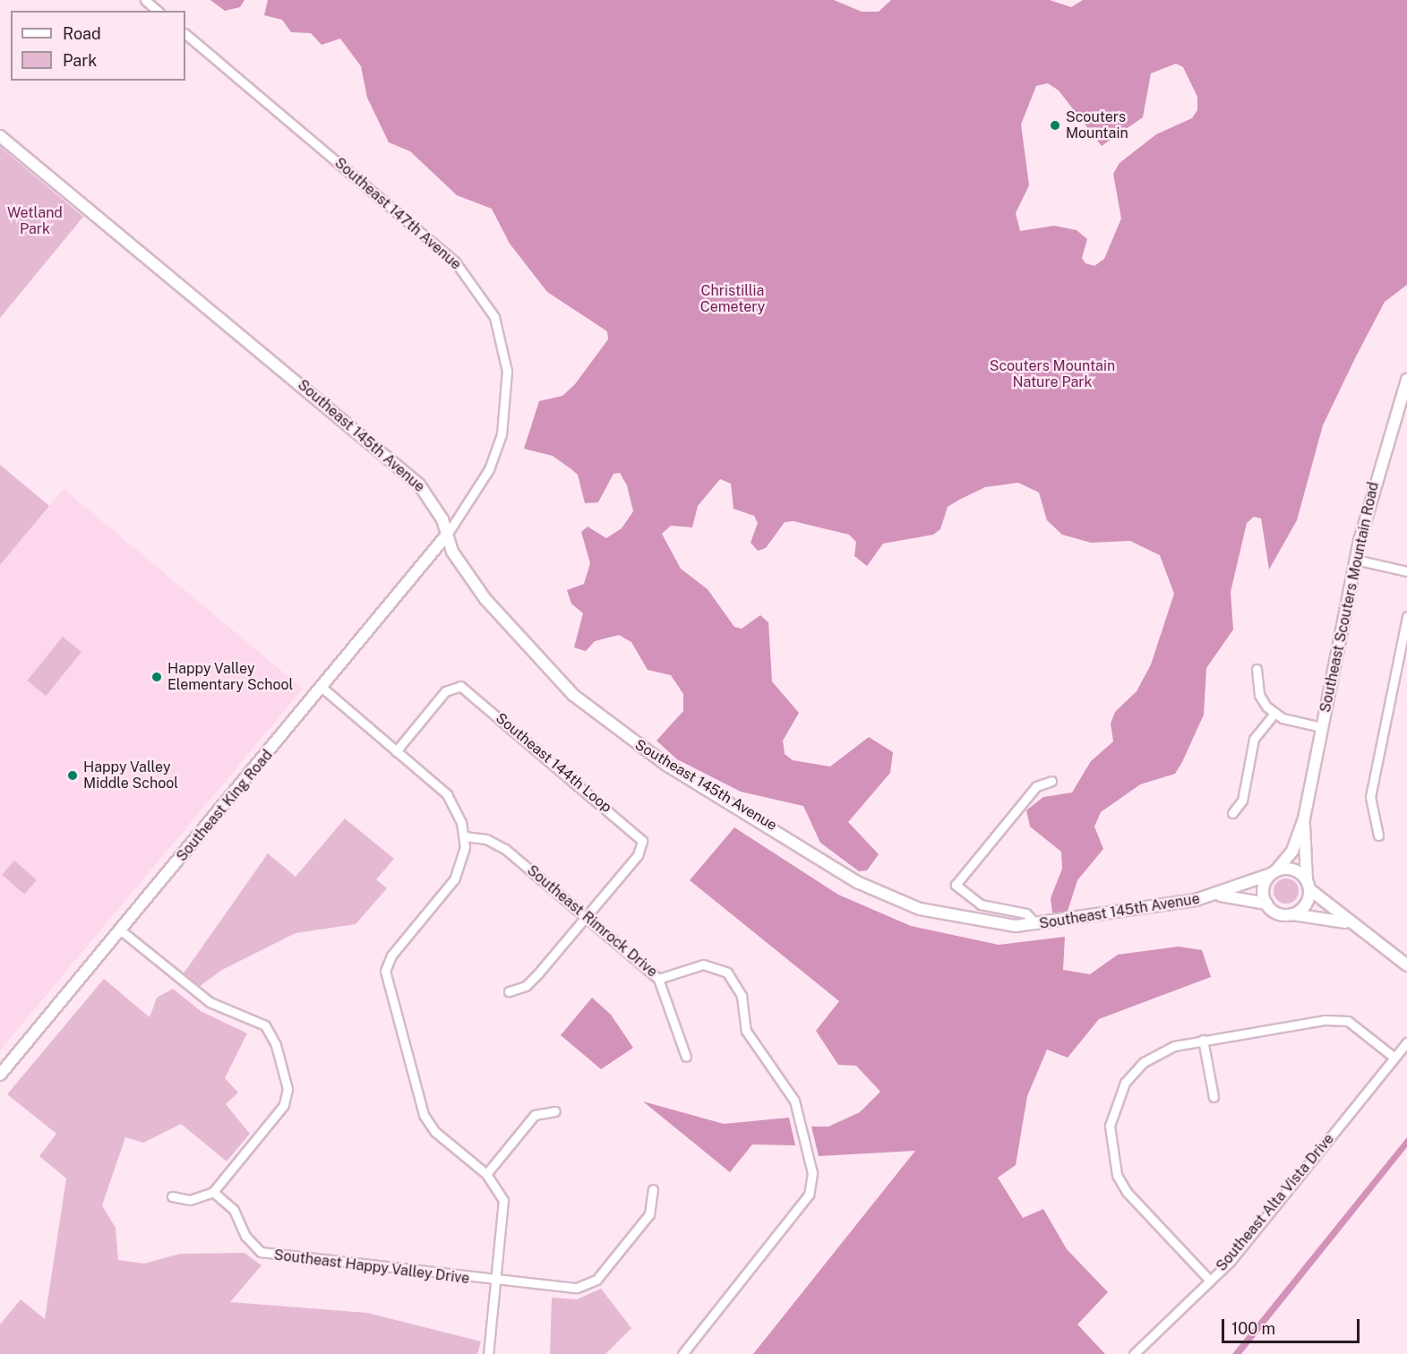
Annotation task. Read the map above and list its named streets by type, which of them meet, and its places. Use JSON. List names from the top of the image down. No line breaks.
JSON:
{"streets":{"main road":["Southeast 145th Avenue","Southeast Scouters Mountain Road","Southeast King Road"],"street":["Southeast 147th Avenue","Southeast 144th Loop","Southeast Rimrock Drive","Southeast Alta Vista Drive","Southeast Happy Valley Drive"]},"crossings":[["Southeast 147th Avenue","Southeast 145th Avenue"],["Southeast 147th Avenue","Southeast King Road"],["Southeast 145th Avenue","Southeast Scouters Mountain Road"],["Southeast 145th Avenue","Southeast King Road"],["Southeast 144th Loop","Southeast Rimrock Drive"]],"parks":["Wetland Park","Christillia Cemetery","Scouters Mountain Nature Park"],"places":["Scouters Mountain","Happy Valley Elementary School","Happy Valley Middle School"],"legend":["Road","Park"],"scale_bar":"100 m"}
